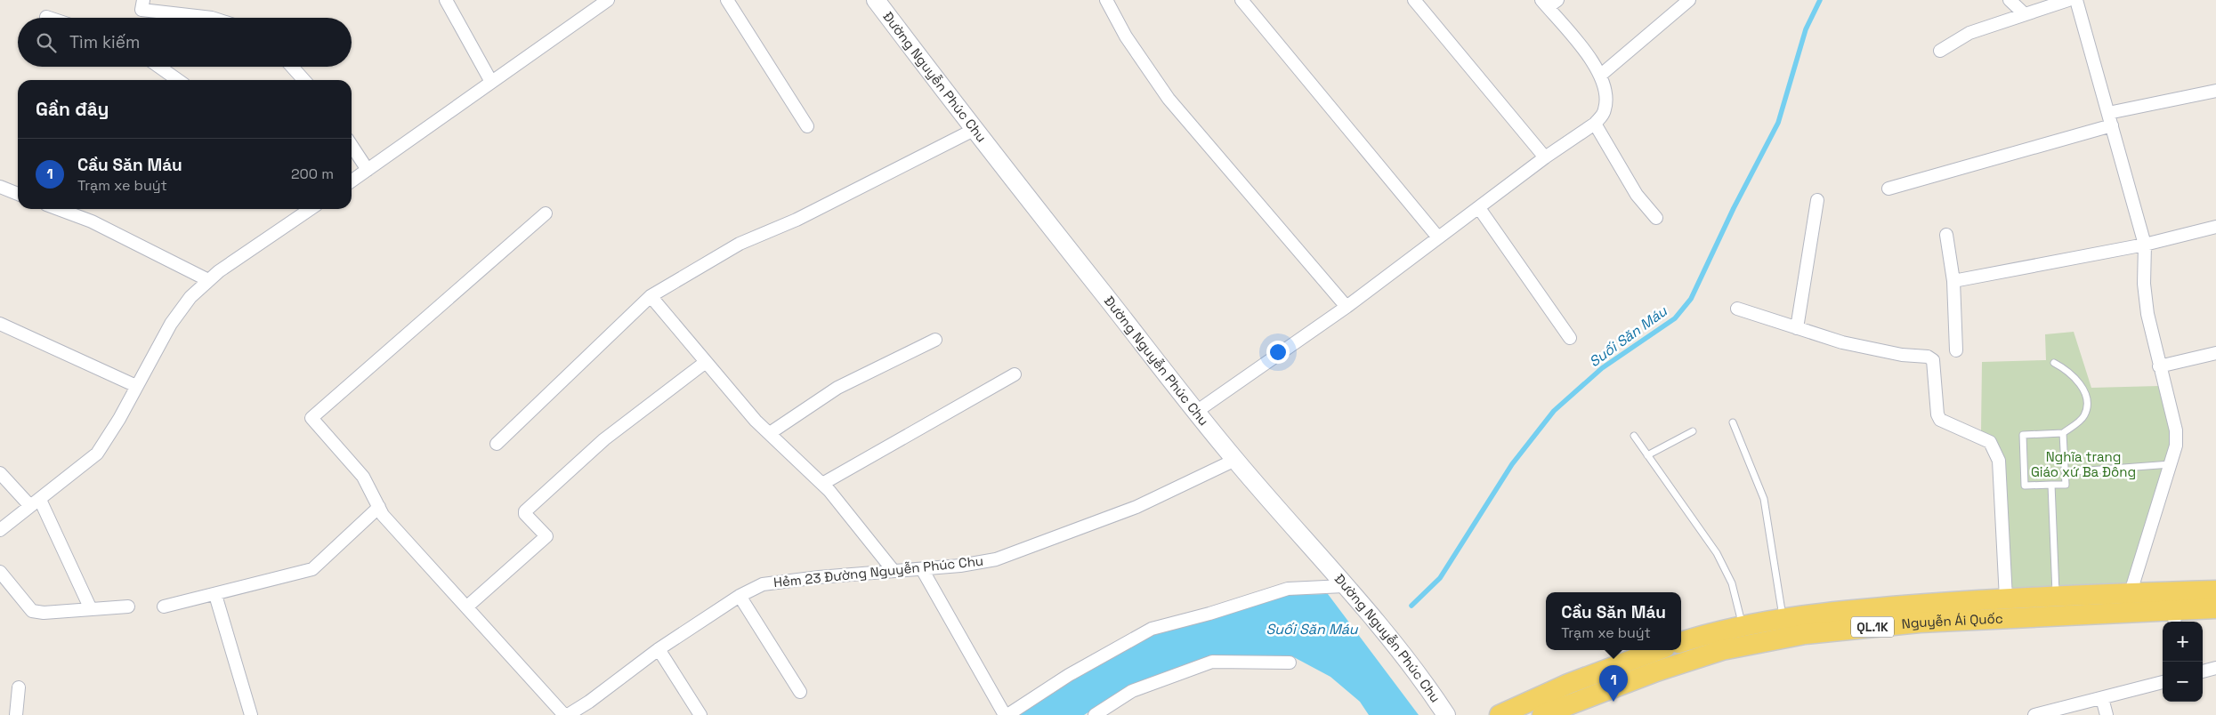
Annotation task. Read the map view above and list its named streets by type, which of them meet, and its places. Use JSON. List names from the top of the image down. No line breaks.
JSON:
{"streets":{"main road":["Nguyễn Ái Quốc","QL.1K"],"street":["Đường Nguyễn Phúc Chu","Hẻm 23 Đường Nguyễn Phúc Chu"]},"crossings":[["Đường Nguyễn Phúc Chu","Hẻm 23 Đường Nguyễn Phúc Chu"]],"water":["Suối Săn Máu"],"parks":["Nghĩa trang Giáo xứ Ba Đông"],"page":{"search":"Tìm kiếm","heading":"Gần đây","list":[{"mark":"1","name":"Cầu Săn Máu","note":"Trạm xe buýt","value":"200 m"}],"popup":["Cầu Săn Máu","Trạm xe buýt"],"map_buttons":["+","−"],"pins":"1"}}
